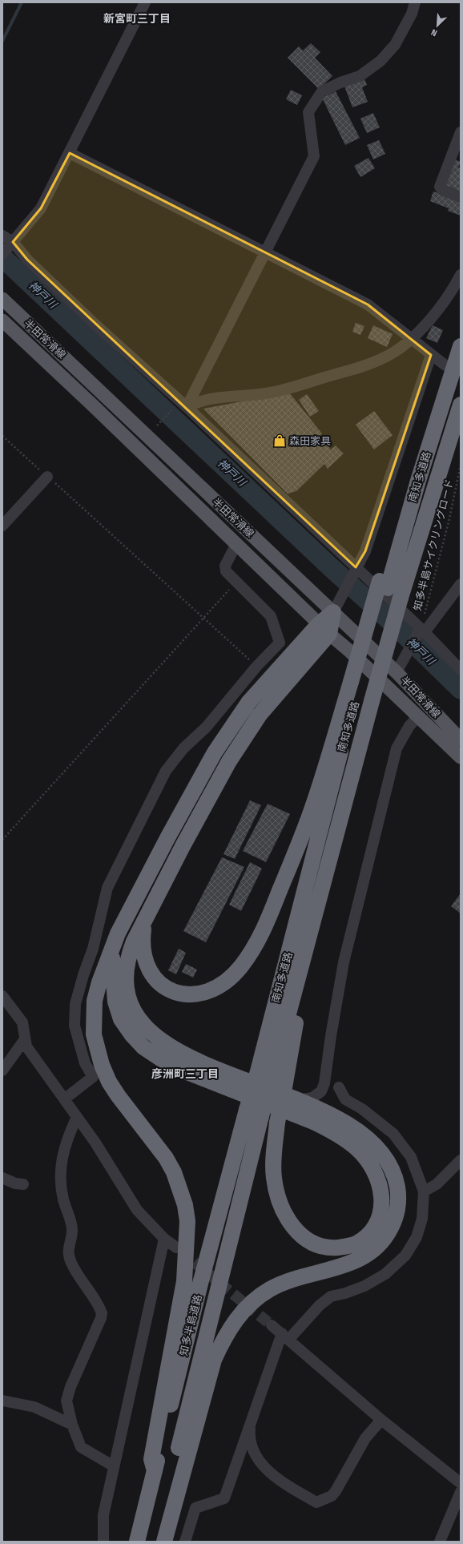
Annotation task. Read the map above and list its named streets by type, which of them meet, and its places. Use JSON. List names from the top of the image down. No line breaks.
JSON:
{"streets":{"highway":["南知多道路","知多半島道路"],"main road":["半田常滑線"],"path":["知多半島サイクリングロード"]},"crossings":[["南知多道路","知多半島道路"]],"districts":["新宮町三丁目","彦洲町三丁目"],"water":["神戸川"],"places":{"shop":["森田家具"]},"north":"bottom left"}
